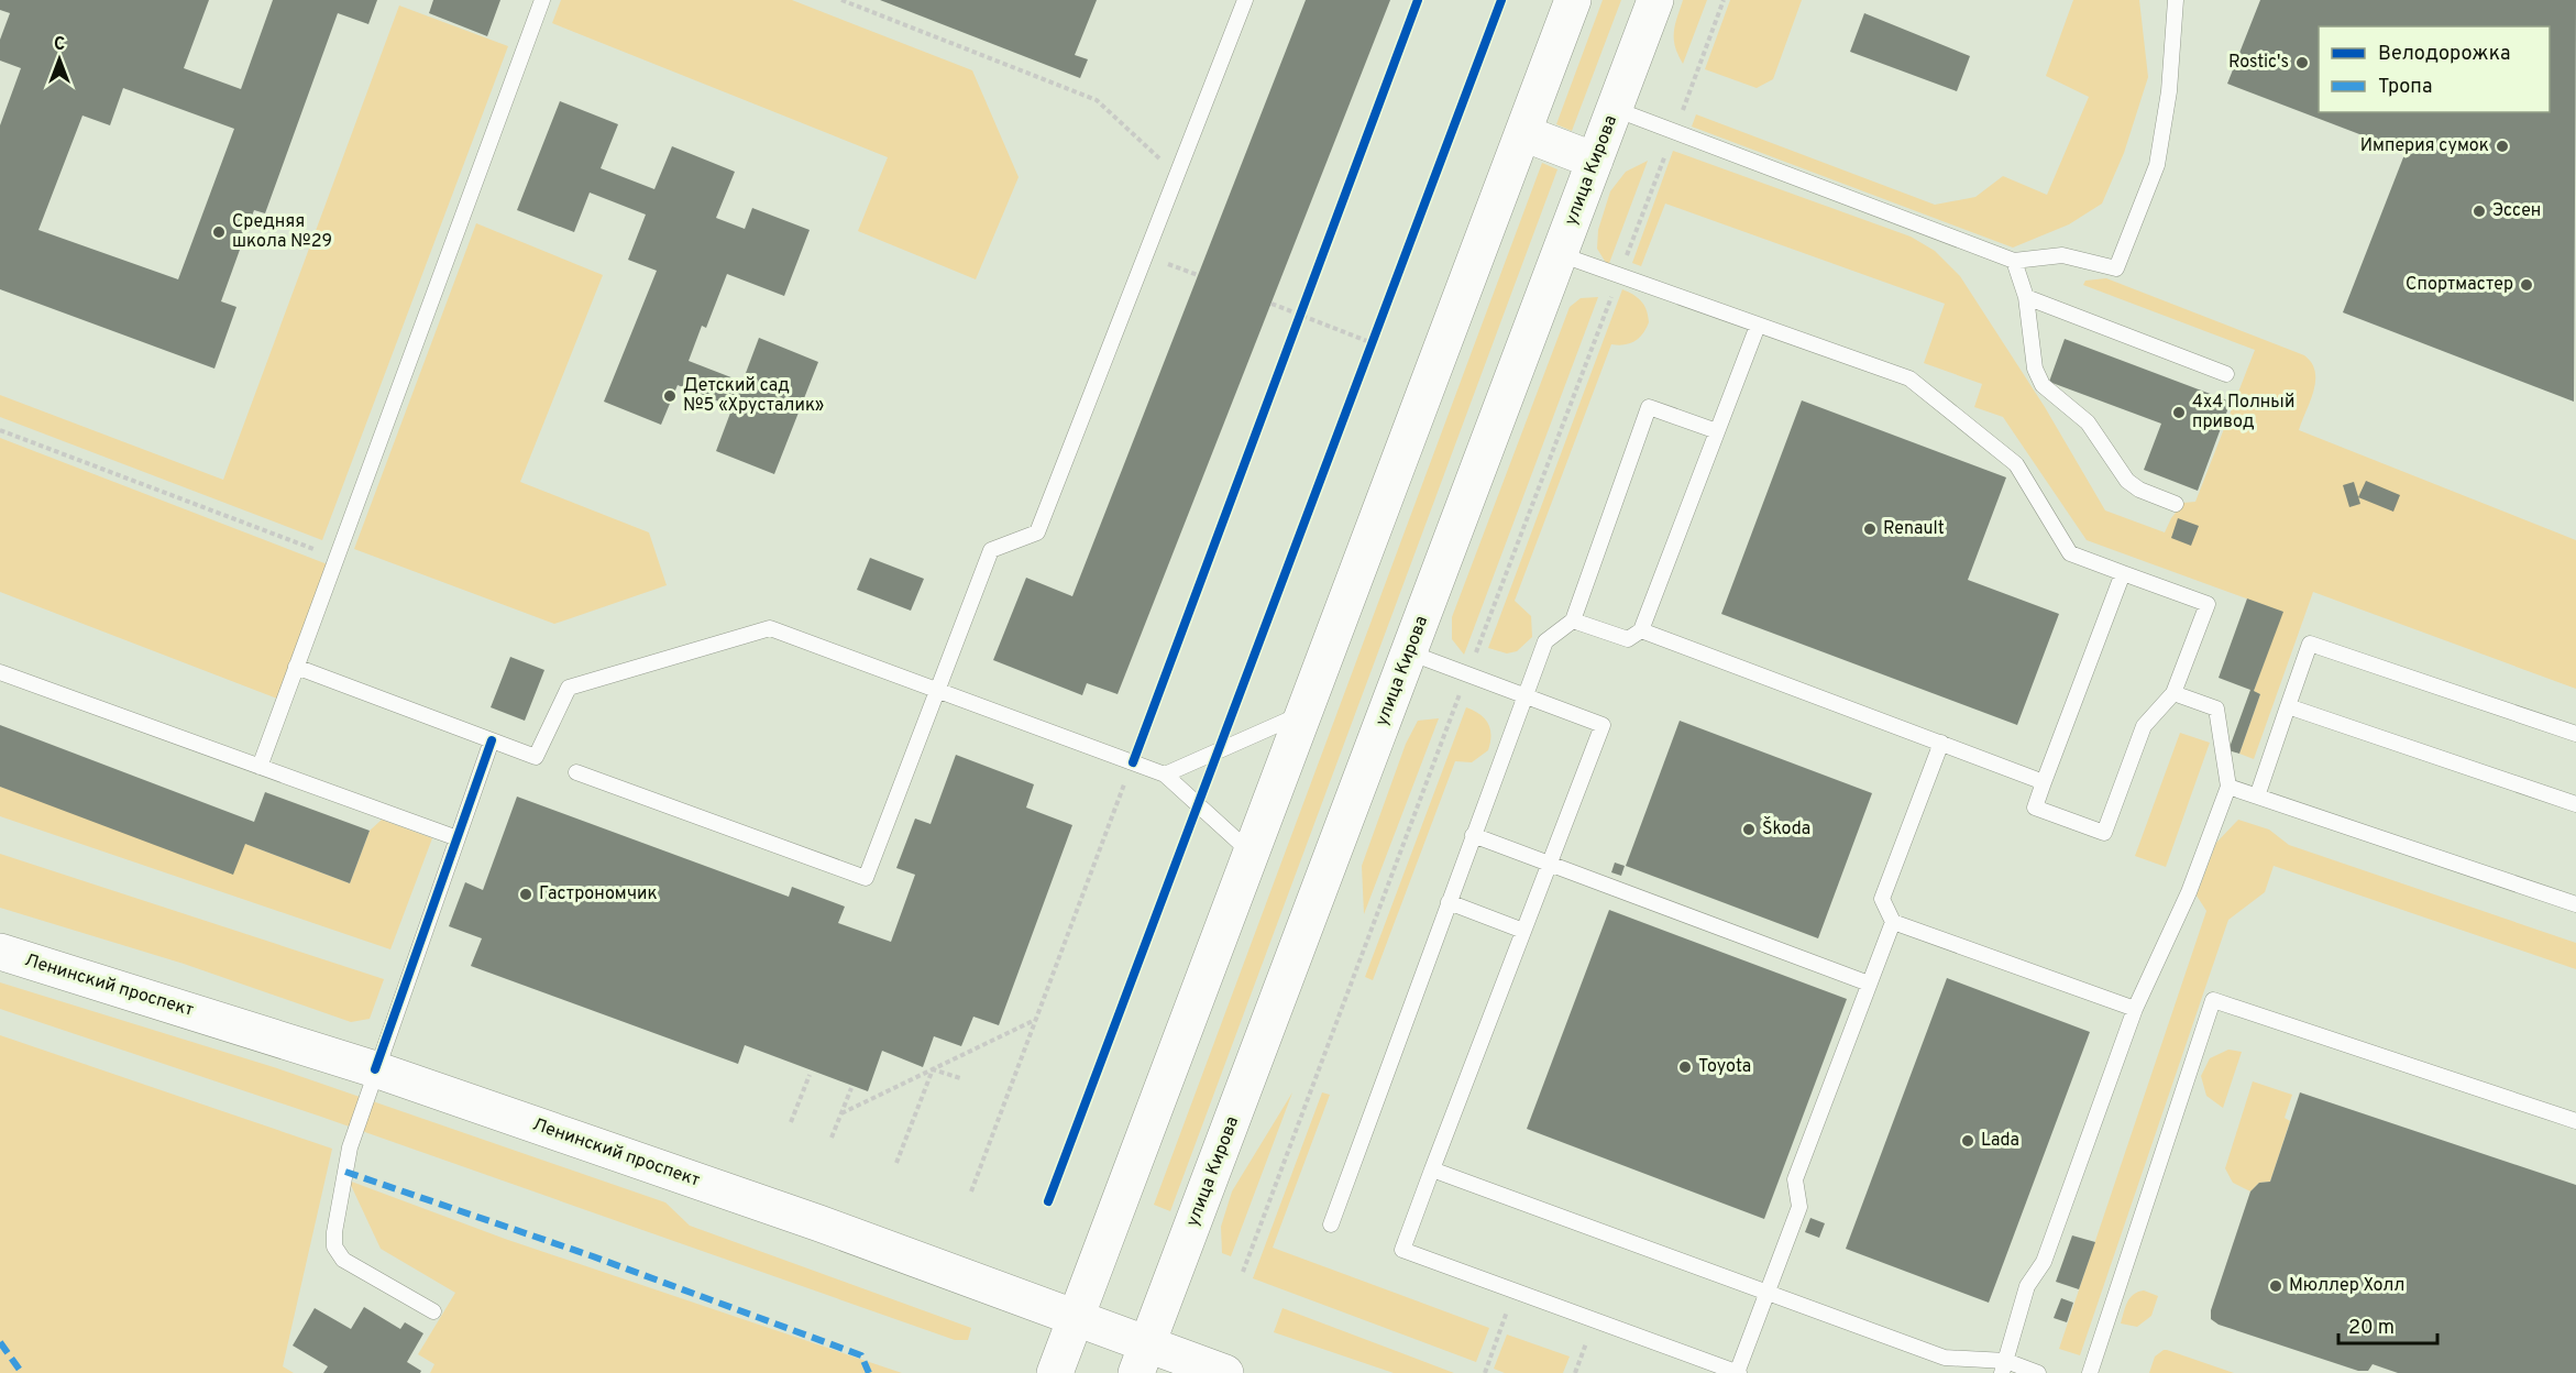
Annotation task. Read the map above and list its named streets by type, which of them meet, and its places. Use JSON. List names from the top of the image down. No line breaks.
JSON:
{"streets":{"main road":["улица Кирова","Ленинский проспект"]},"crossings":[["улица Кирова","Ленинский проспект"]],"places":["Rostic's","Империя сумок","Эссен","Средняя школа №29","Спортмастер","Детский сад №5 «Хрусталик»","4x4 Полный привод","Renault","Škoda","Гастрономчик","Toyota","Lada","Мюллер Холл"],"legend":["Велодорожка","Тропа"],"scale_bar":"20 m","north":"top"}
